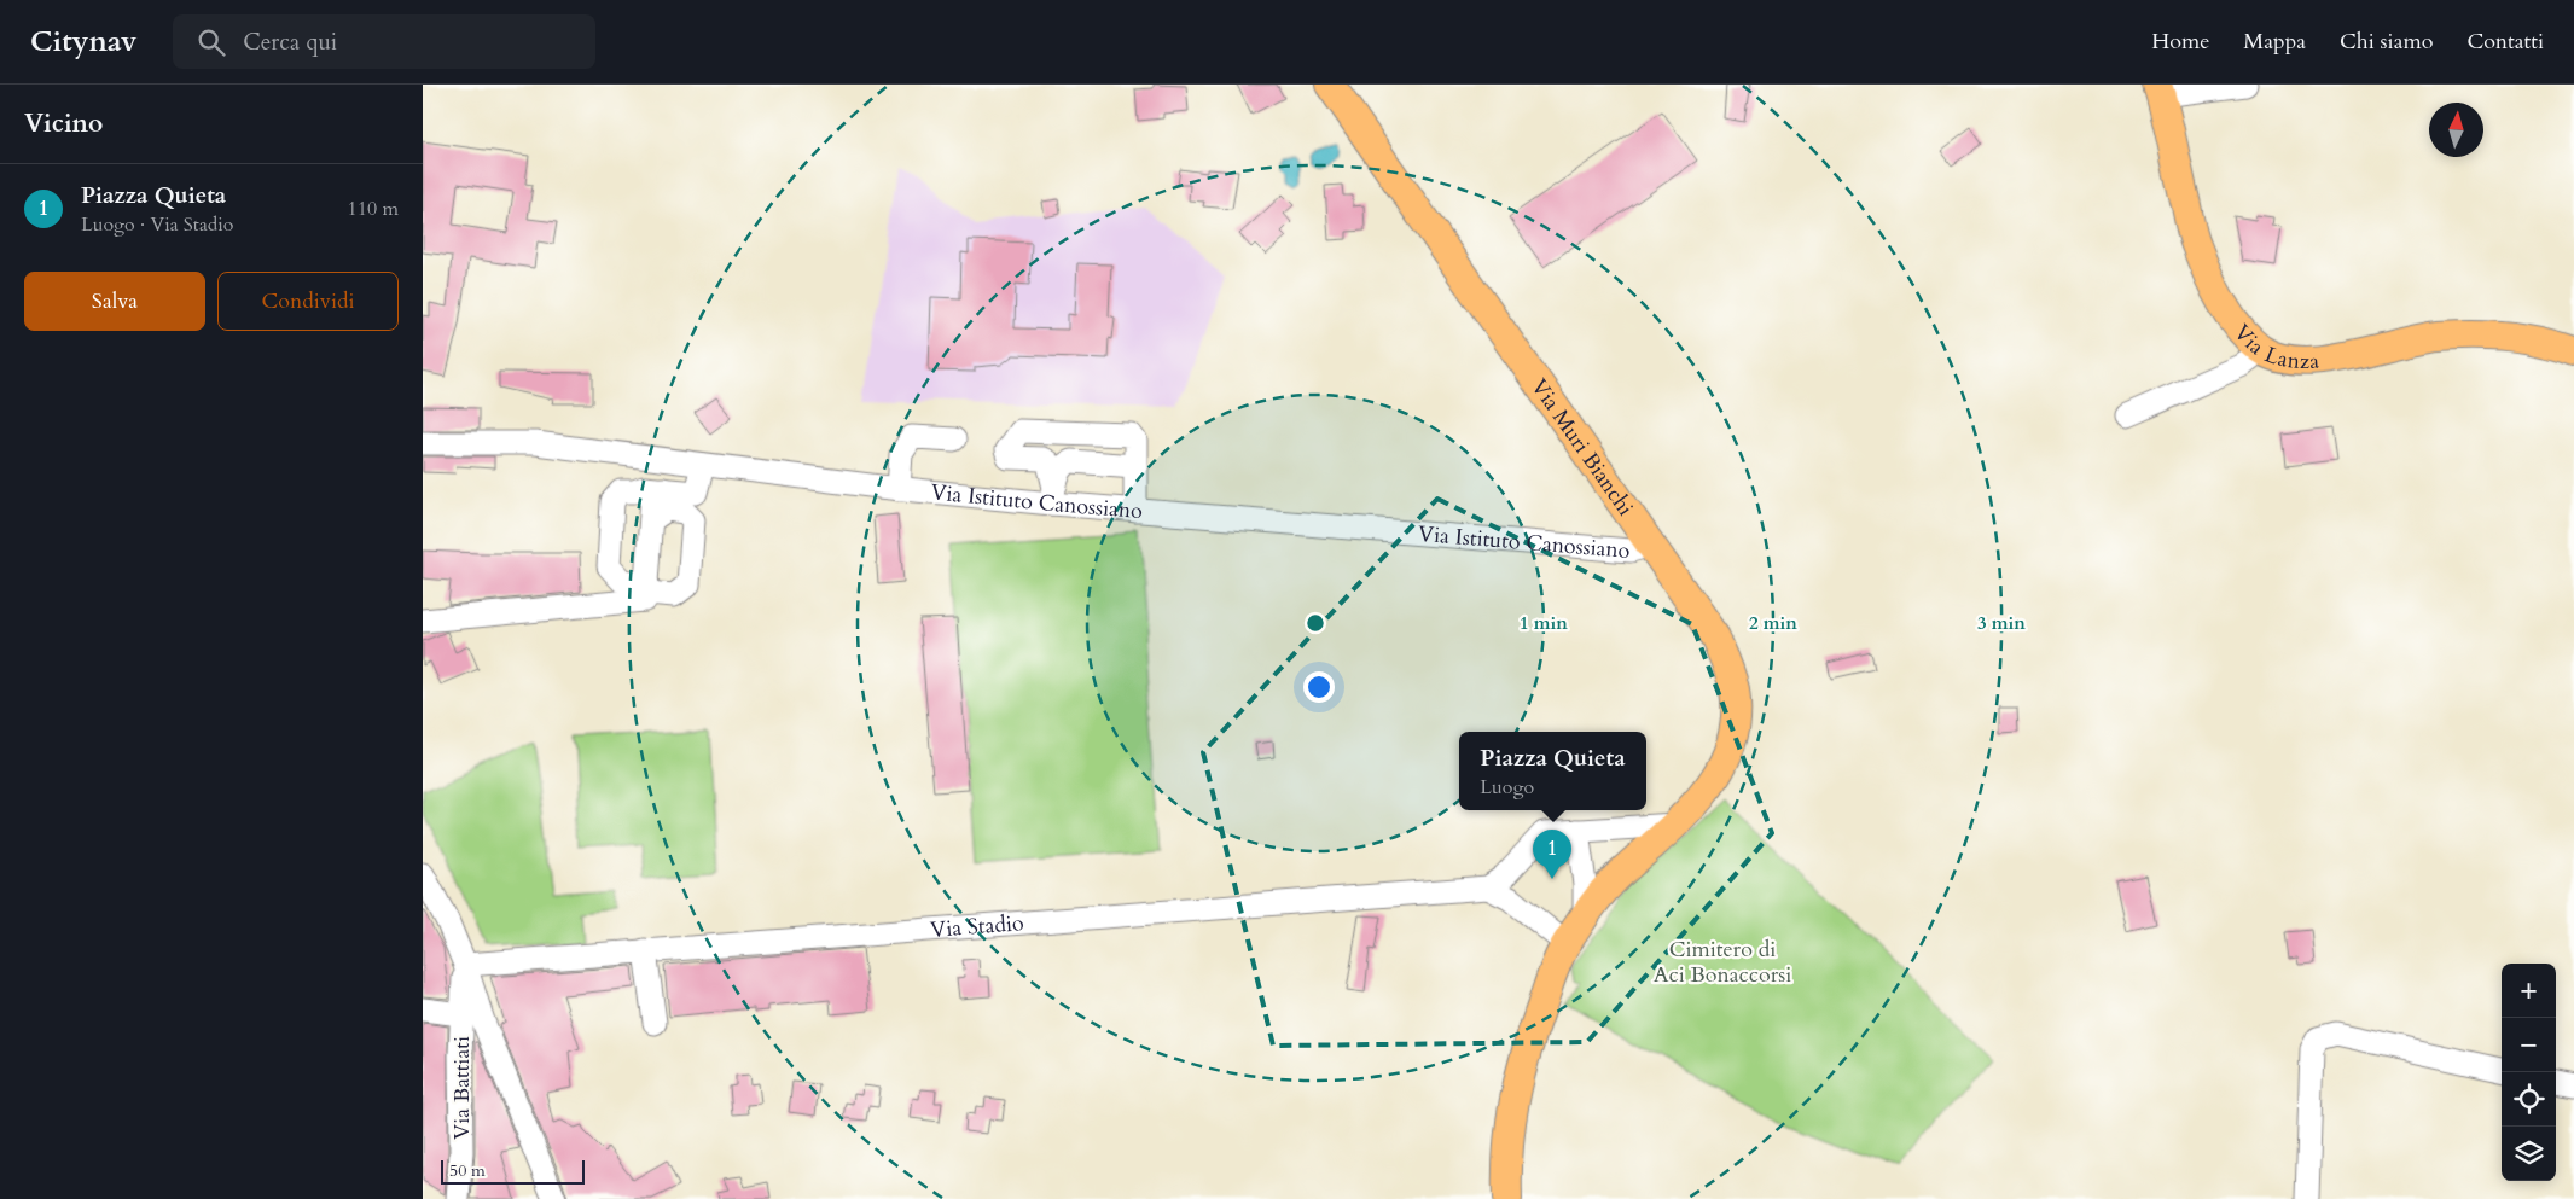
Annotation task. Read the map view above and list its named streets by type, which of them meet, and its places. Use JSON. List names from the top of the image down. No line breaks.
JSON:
{"streets":{"main road":["Via Lanza","Via Muri Bianchi"],"street":["Via Istituto Canossiano","Via Stadio","Via Battiati"]},"crossings":[["Via Muri Bianchi","Via Istituto Canossiano"]],"parks":["Cimitero di Aci Bonaccorsi"],"scale_bar":"50 m","north":"top","page":{"header":"Citynav","search":"Cerca qui","nav":["Home","Mappa","Chi siamo","Contatti"],"heading":"Vicino","list":[{"mark":"1","name":"Piazza Quieta","note":"Luogo · Via Stadio","value":"110 m"}],"buttons":["Salva","Condividi"],"popup":["Piazza Quieta","Luogo"],"pins":"1","map_buttons":["+","−"],"scale":"50 m"},"rings":["1 min","2 min","3 min"]}
